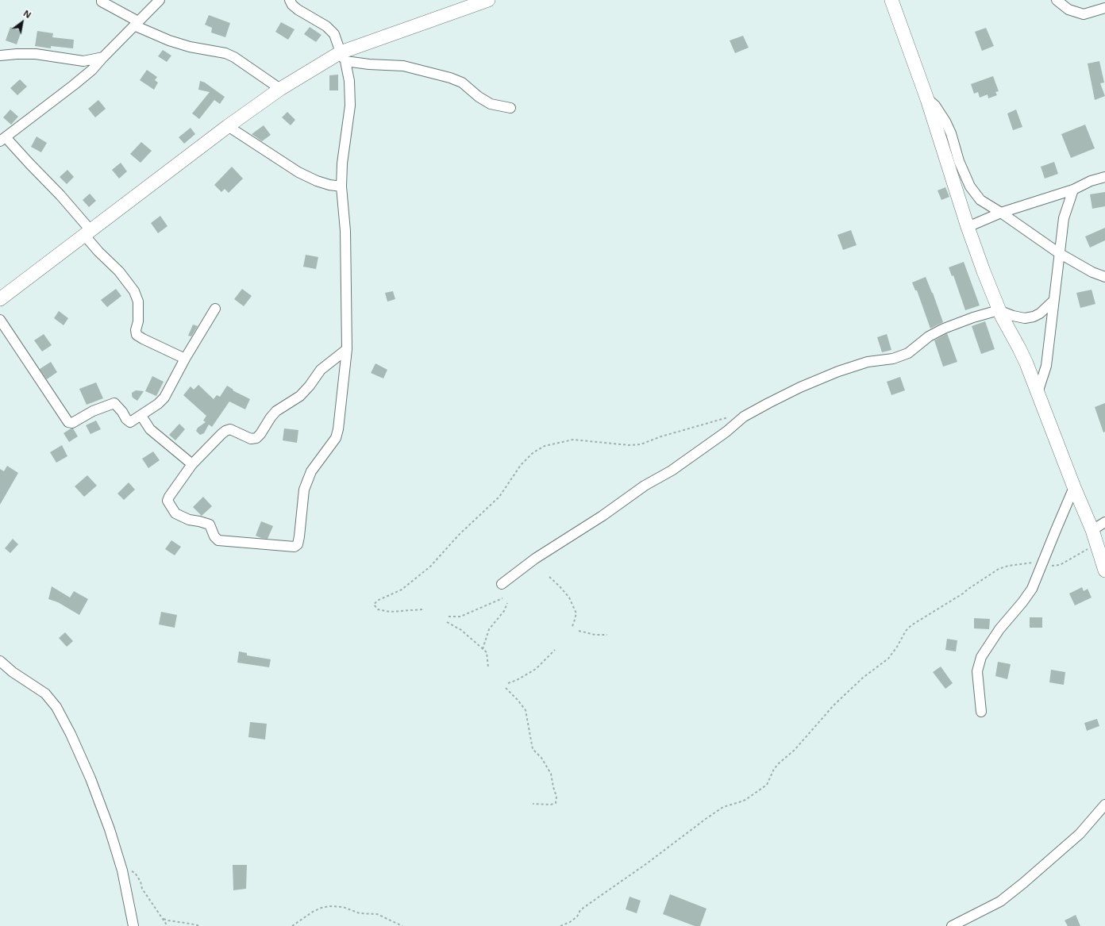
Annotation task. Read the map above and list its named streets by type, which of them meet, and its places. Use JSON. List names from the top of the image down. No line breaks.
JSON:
{"north":"top right"}
